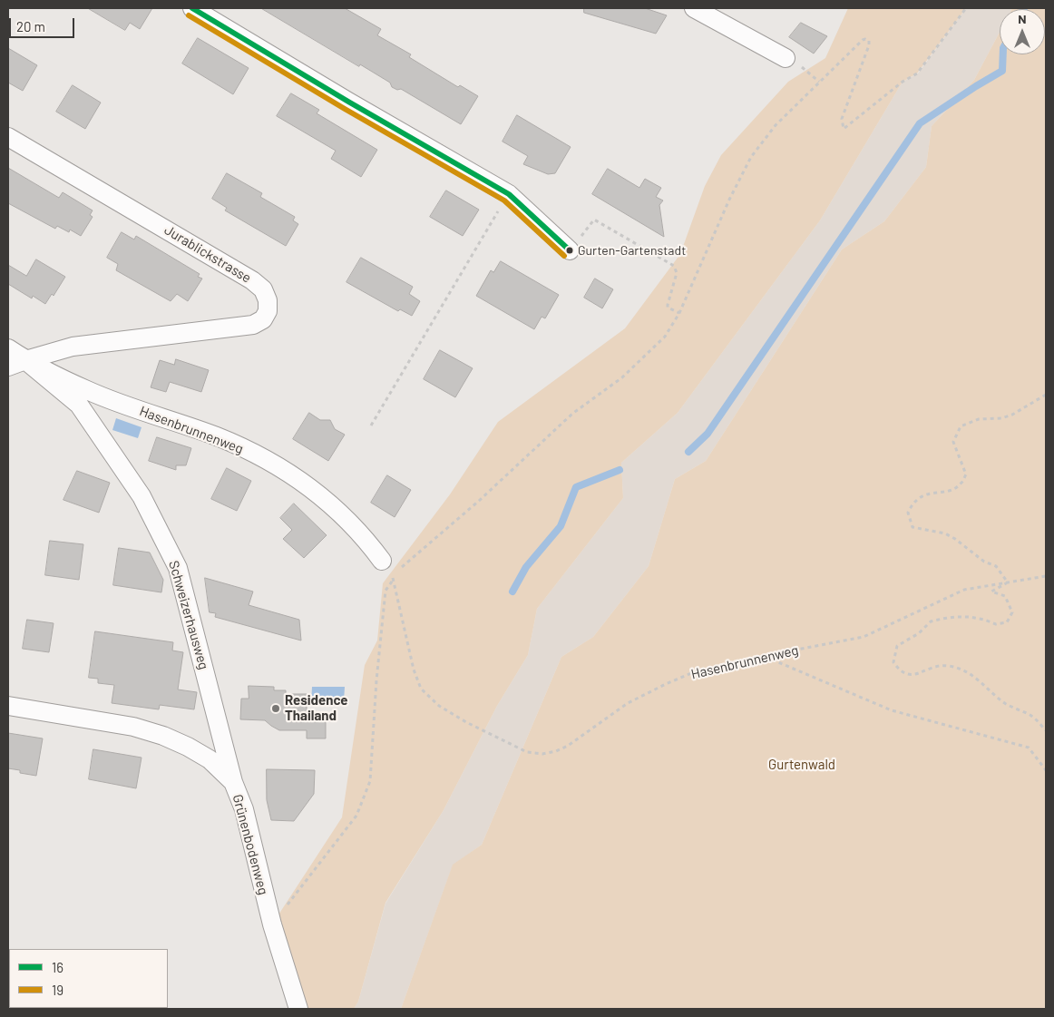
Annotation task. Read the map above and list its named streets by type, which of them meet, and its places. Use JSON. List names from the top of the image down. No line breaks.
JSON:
{"streets":{"street":["Jurablickstrasse","Hasenbrunnenweg","Schweizerhausweg","Grünenbodenweg"]},"crossings":[["Jurablickstrasse","Hasenbrunnenweg"],["Jurablickstrasse","Schweizerhausweg"],["Hasenbrunnenweg","Schweizerhausweg"],["Hasenbrunnenweg","Grünenbodenweg"],["Schweizerhausweg","Grünenbodenweg"]],"parks":["Gurtenwald"],"places":["Gurten-Gartenstadt","Residence Thailand"],"lines":["transit line 16","transit line 19"],"legend":["16","19"],"scale_bar":"20 m","north":"top"}
